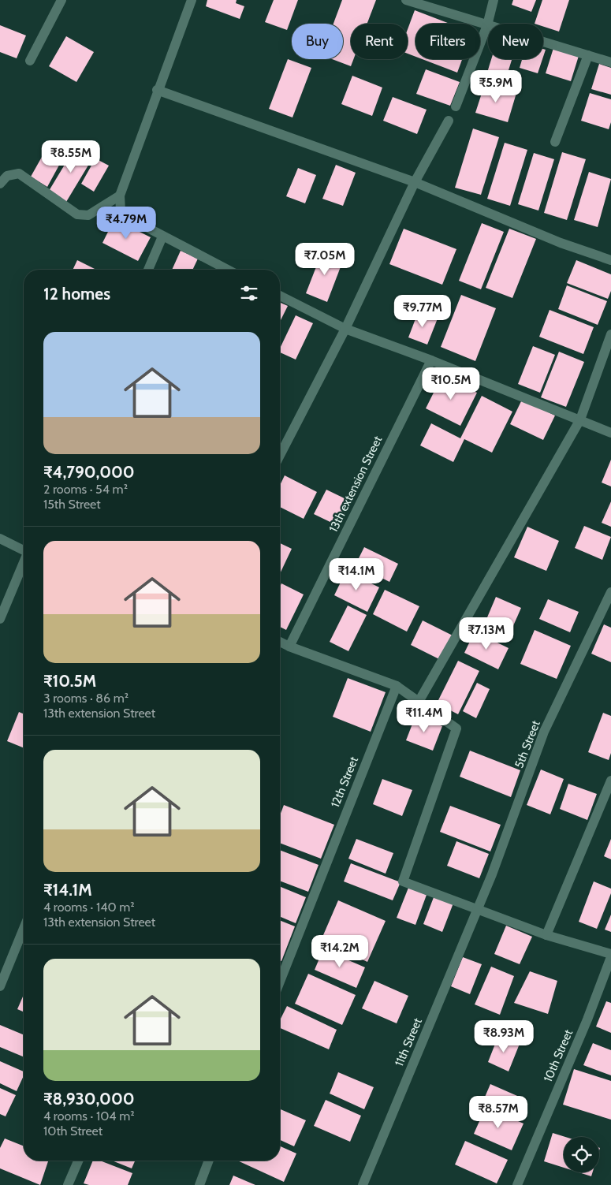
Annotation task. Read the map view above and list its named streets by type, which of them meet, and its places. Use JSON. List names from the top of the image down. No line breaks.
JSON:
{"streets":{"street":["13th extension Street","5th Street","12th Street","11th Street","10th Street"]},"crossings":[["5th Street","11th Street"]],"page":{"chip":["Buy","Rent","Filters","New"],"price":["₹5.9M","₹8.55M","₹4.79M","₹7.05M","₹9.77M","₹10.5M","₹14.1M","₹7.13M","₹11.4M","₹14.2M","₹8.93M","₹8.57M"],"heading":"12 homes","list":[{"name":"₹4,790,000","note":"2 rooms · 54 m² · 15th Street"},{"name":"₹10.5M","note":"3 rooms · 86 m² · 13th extension Street"},{"name":"₹14.1M","note":"4 rooms · 140 m² · 13th extension Street"},{"name":"₹8,930,000","note":"4 rooms · 104 m² · 10th Street"}]}}
